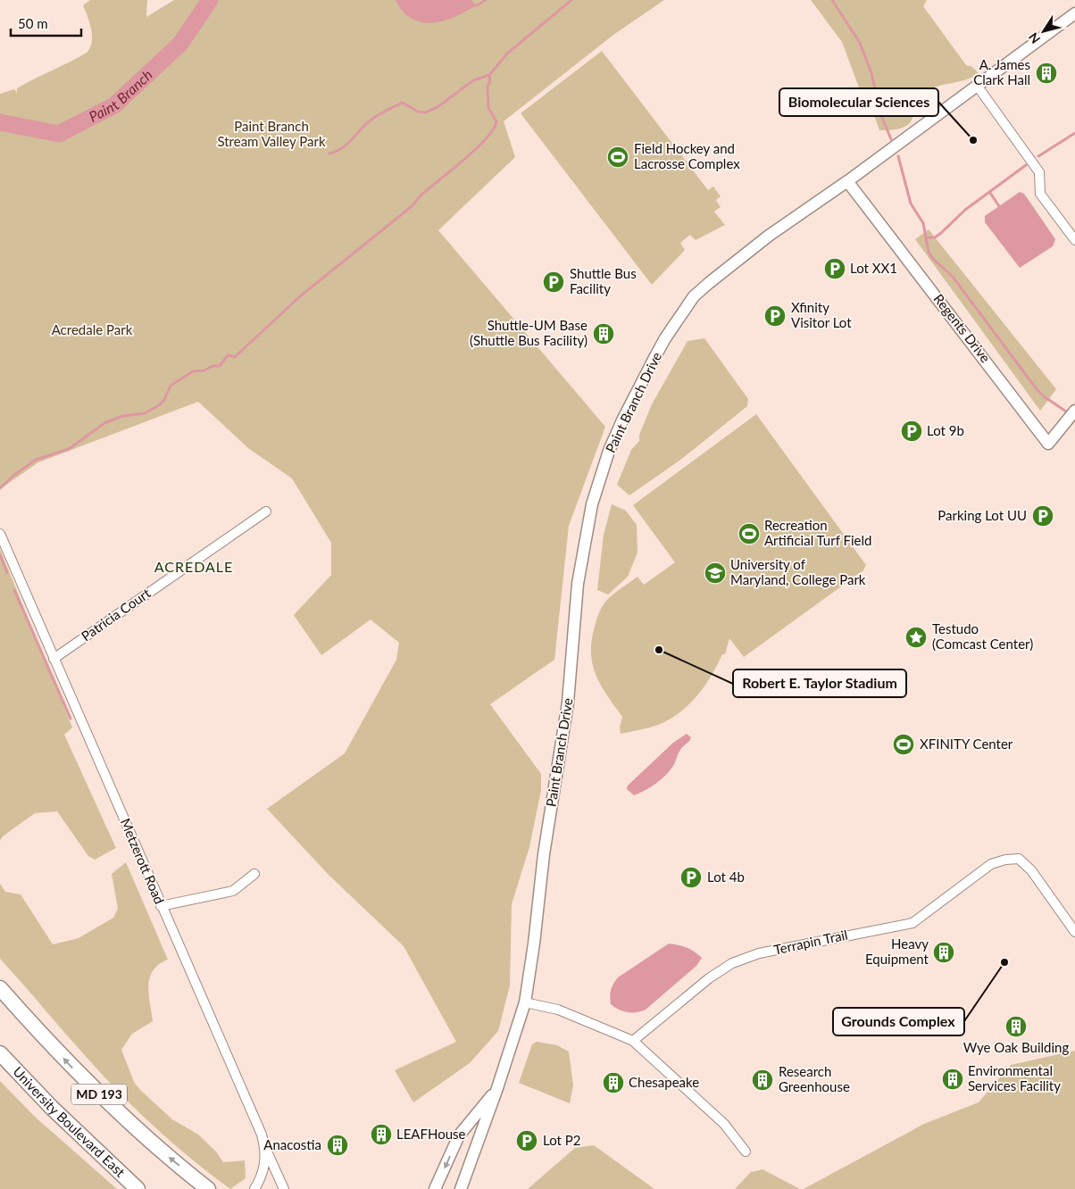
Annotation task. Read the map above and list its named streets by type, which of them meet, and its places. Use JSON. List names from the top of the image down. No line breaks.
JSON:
{"streets":{"main road":["MD 193","University Boulevard East"],"street":["Regents Drive","Paint Branch Drive","Patricia Court","Metzerott Road","Terrapin Trail"]},"crossings":[["Regents Drive","Paint Branch Drive"],["Patricia Court","Metzerott Road"]],"districts":["ACREDALE"],"water":["Paint Branch"],"parks":["Paint Branch Stream Valley Park","Acredale Park"],"places":{"building":["A. James Clark Hall","Shuttle-UM Base (Shuttle Bus Facility)","Heavy Equipment","Wye Oak Building","Environmental Services Facility","Research Greenhouse","Chesapeake","LEAFHouse","Anacostia"],"other":["Biomolecular Sciences","Robert E. Taylor Stadium","Grounds Complex"],"sports":["Field Hockey and Lacrosse Complex","Recreation Artificial Turf Field","XFINITY Center"],"parking":["Lot XX1","Shuttle Bus Facility","Xfinity Visitor Lot","Lot 9b","Parking Lot UU","Lot 4b","Lot P2"],"school or university":["University of Maryland, College Park"],"place":["Testudo (Comcast Center)"]},"scale_bar":"50 m","north":"bottom left"}
